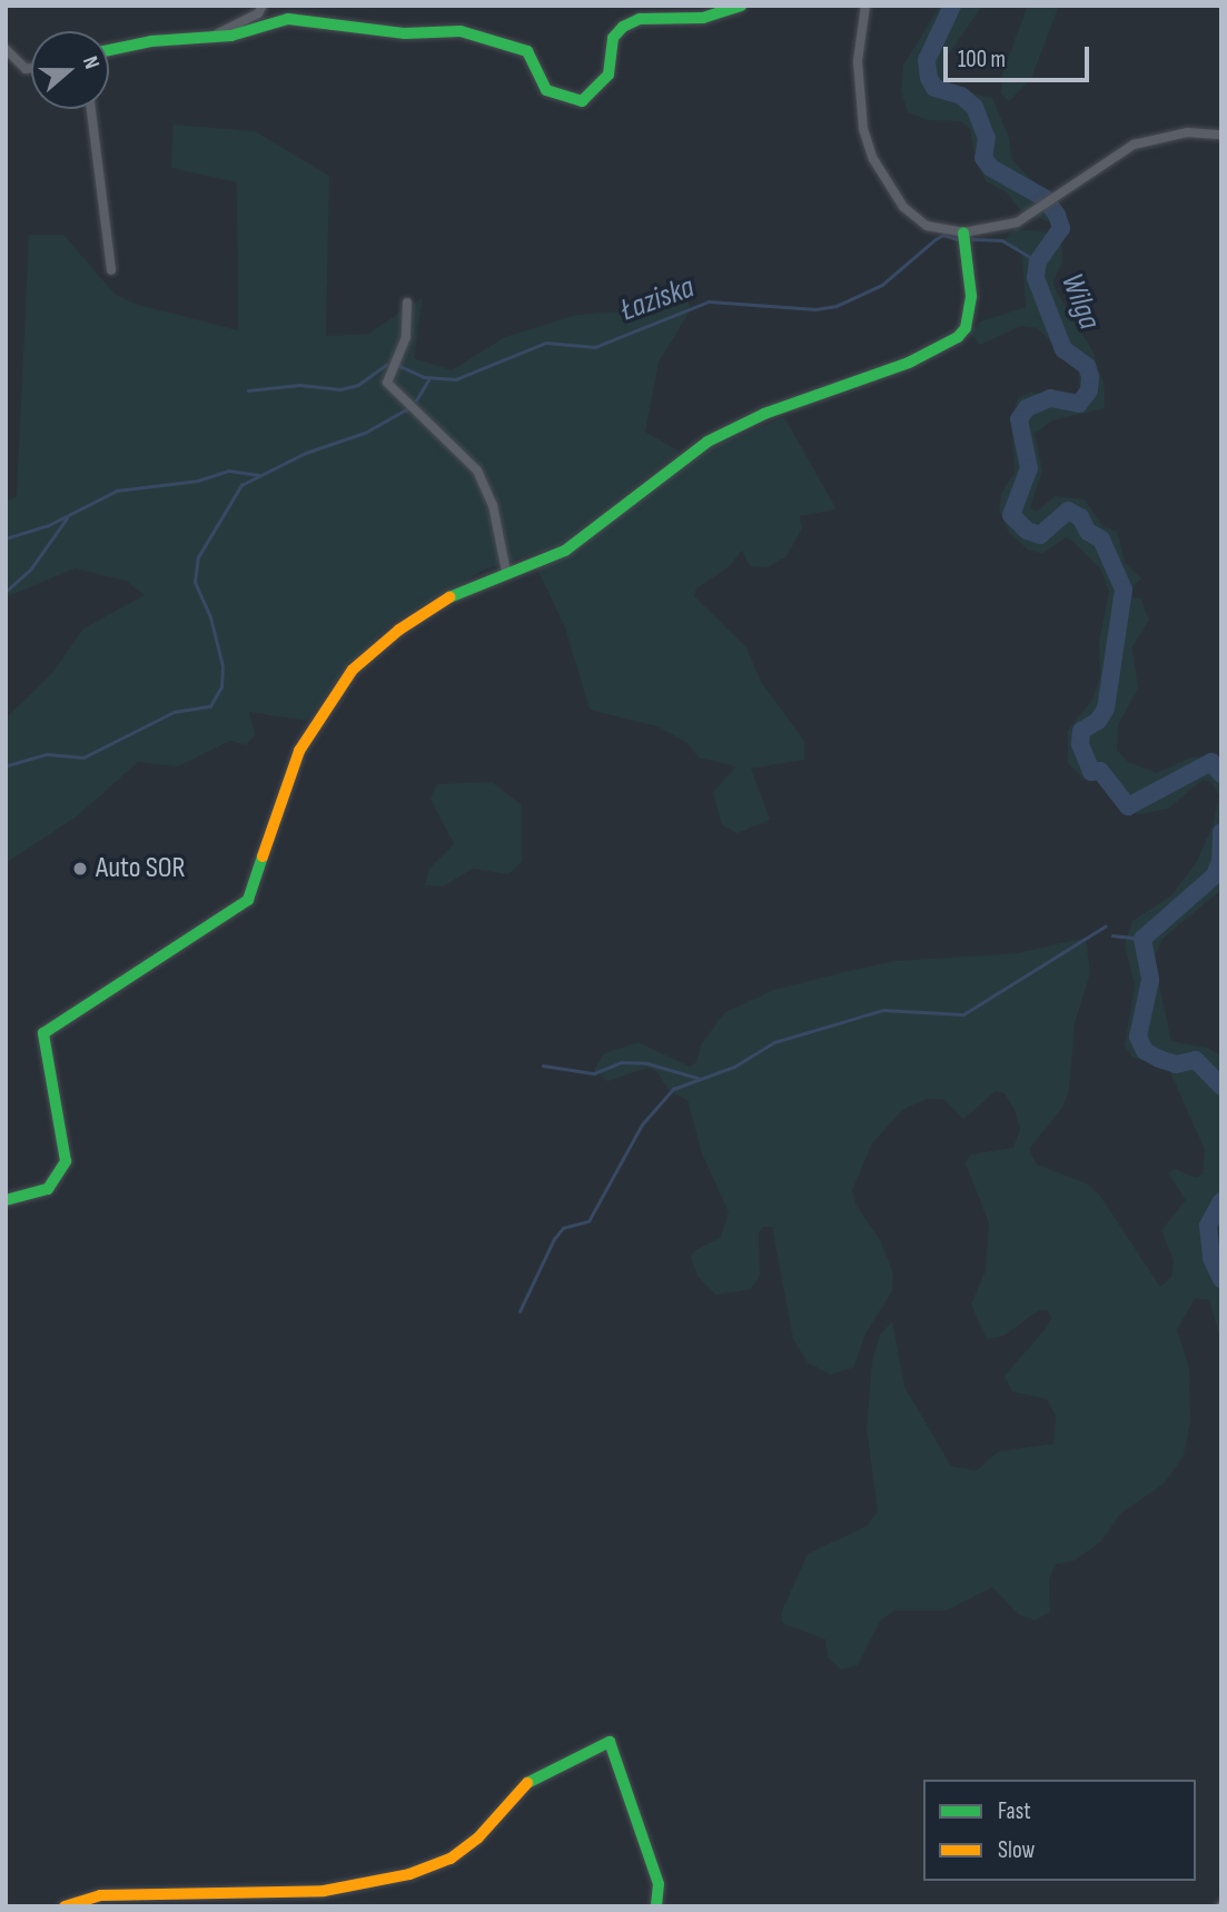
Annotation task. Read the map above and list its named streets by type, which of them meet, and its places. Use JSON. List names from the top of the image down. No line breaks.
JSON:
{"water":["Łaziska","Wilga"],"places":["Auto SOR"],"legend":["Fast","Slow"],"scale_bar":"100 m","north":"right"}
